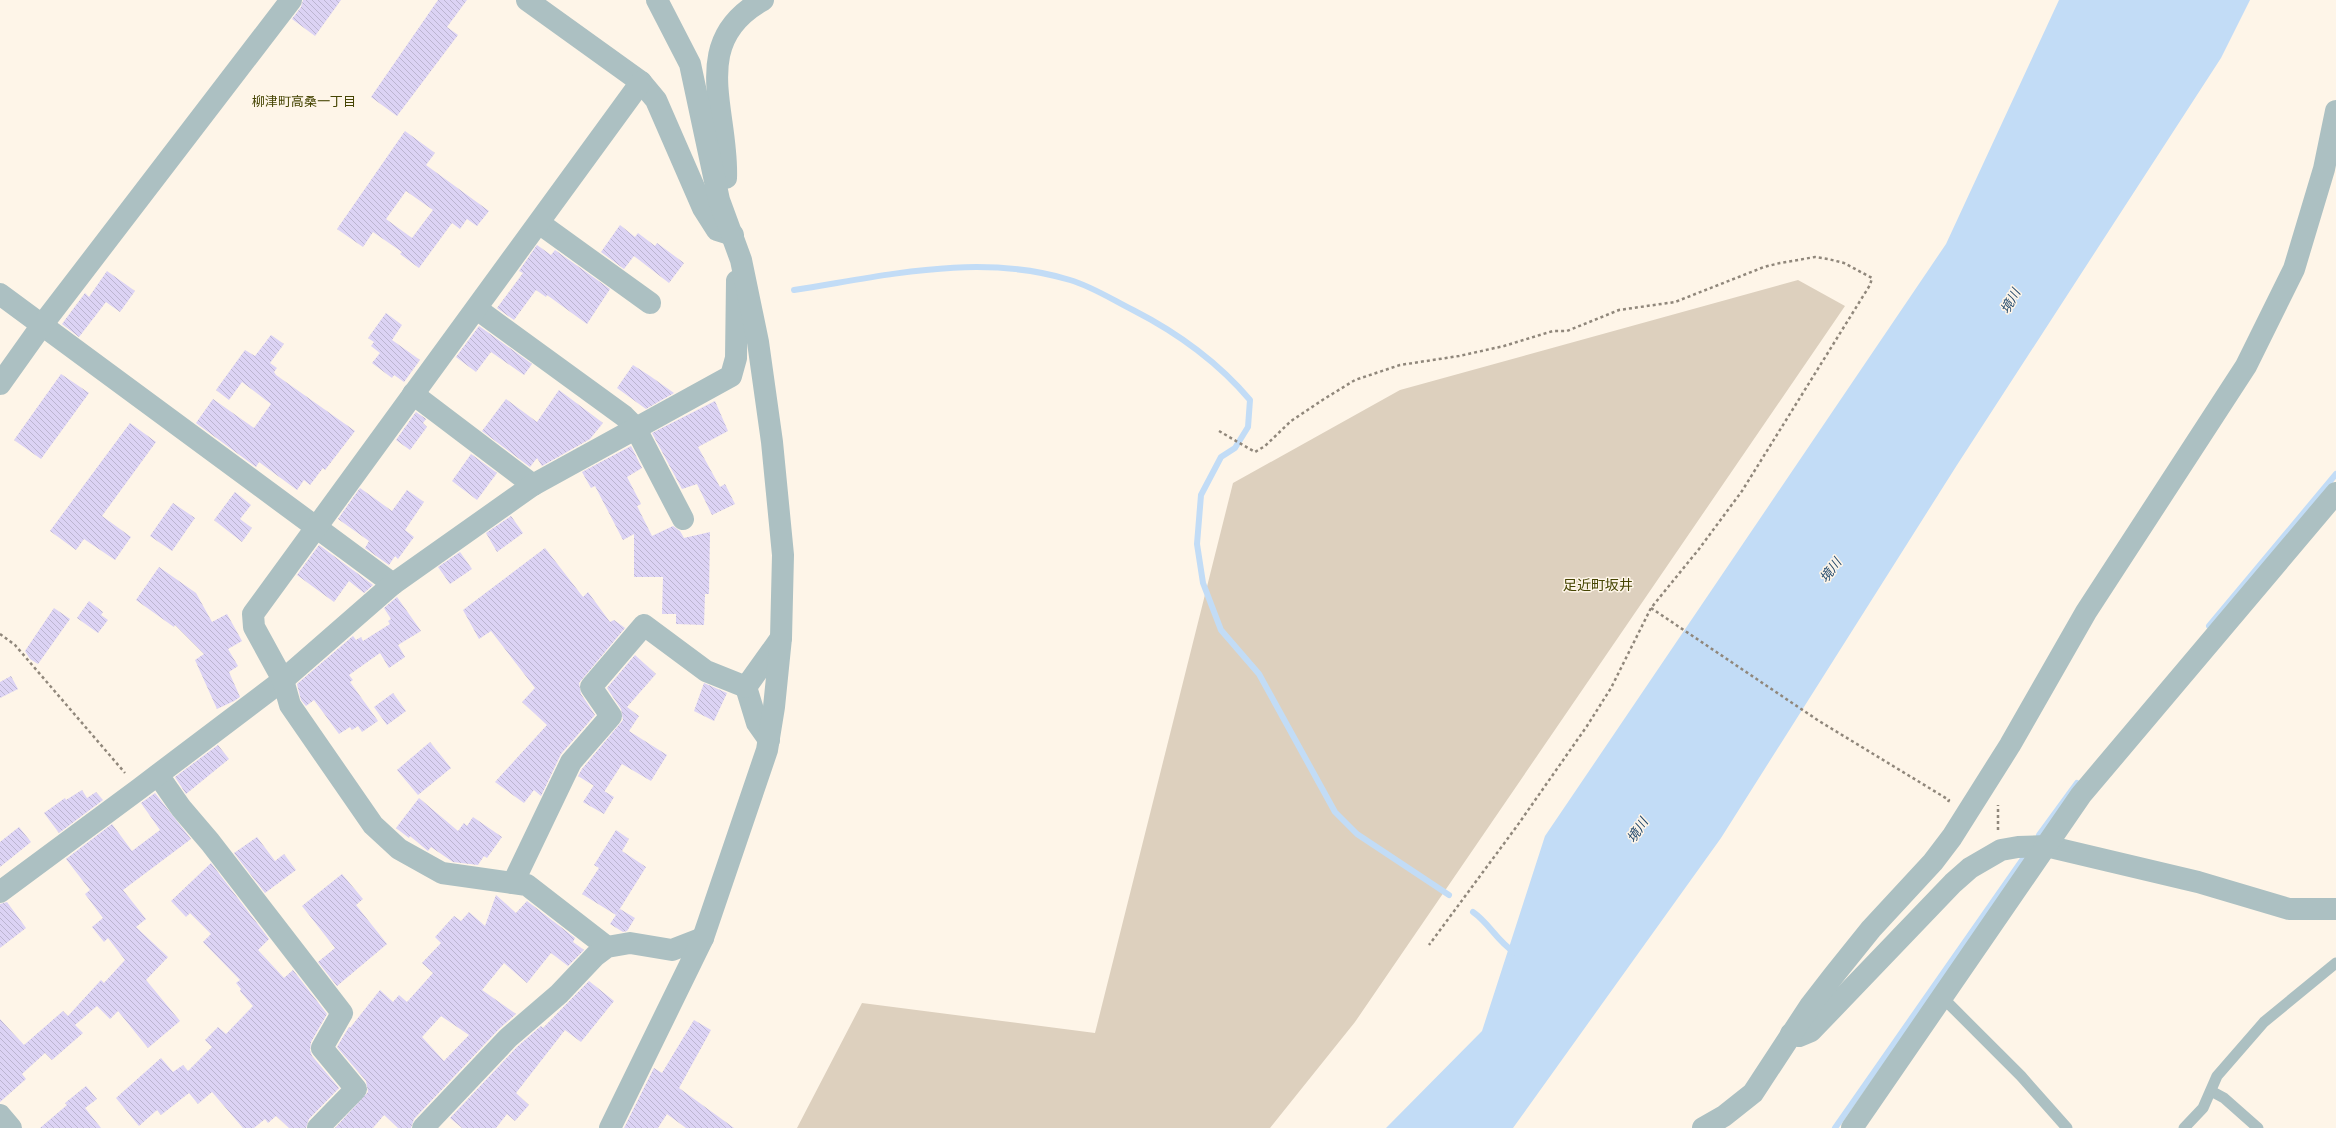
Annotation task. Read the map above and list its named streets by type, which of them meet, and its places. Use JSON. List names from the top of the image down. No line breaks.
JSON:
{"districts":["柳津町高桑一丁目","足近町坂井"],"water":["境川"]}
